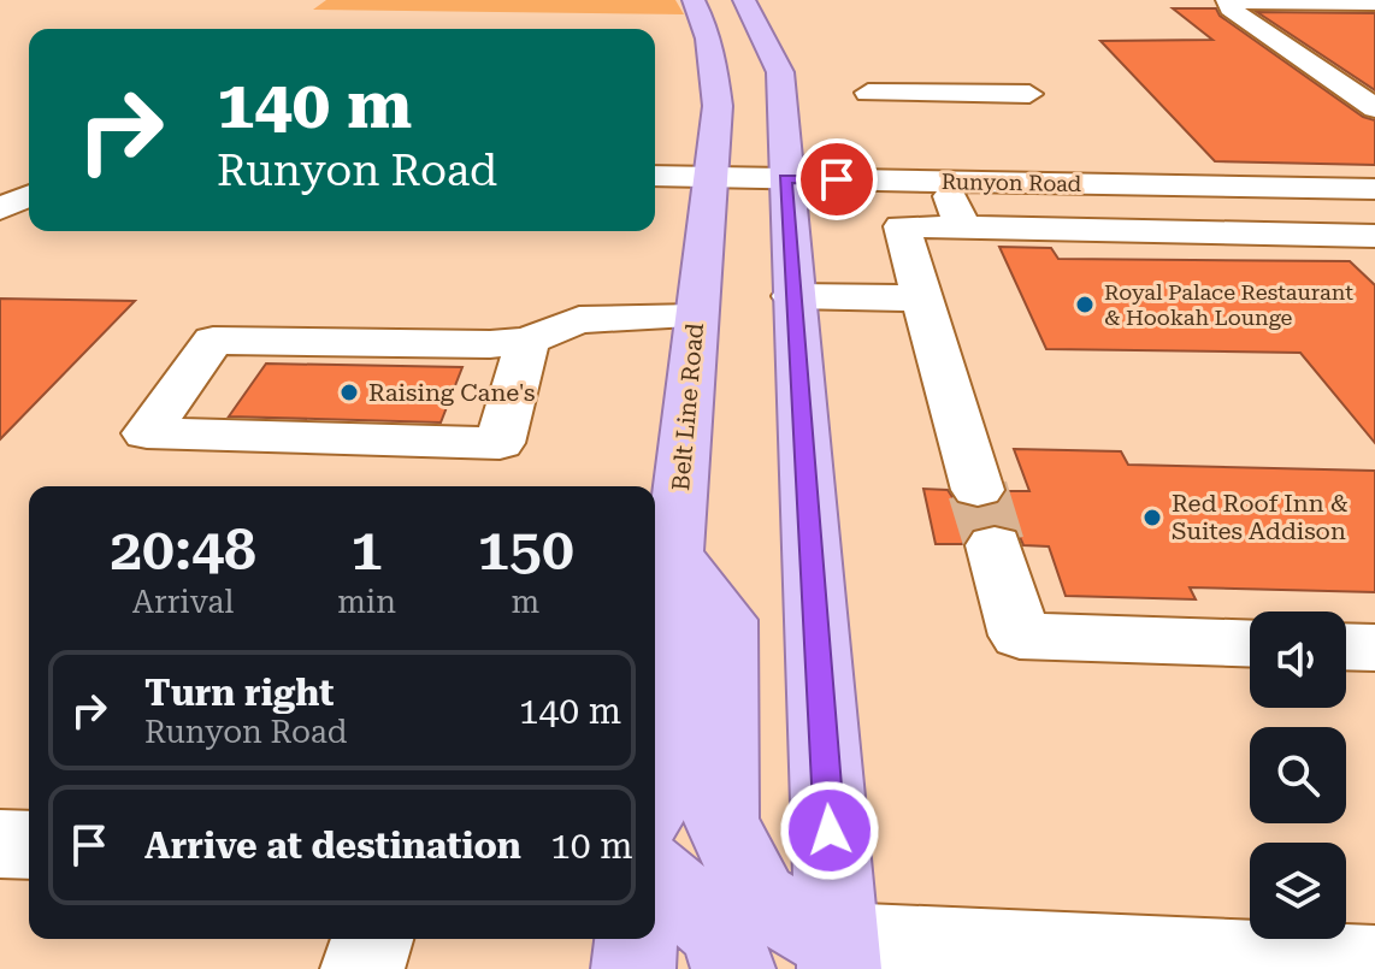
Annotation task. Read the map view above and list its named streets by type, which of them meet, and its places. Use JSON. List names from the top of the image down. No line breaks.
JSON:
{"streets":{"main road":["Belt Line Road"],"street":["Runyon Road"]},"crossings":[["Runyon Road","Belt Line Road"]],"places":["Royal Palace Restaurant & Hookah Lounge","Raising Cane's","Red Roof Inn & Suites Addison"],"page":{"turn":["140 m","Runyon Road"],"eta":["20:48","Arrival","1","min","150","m"],"list":[{"name":"Turn right","note":"Runyon Road","value":"140 m"},{"name":"Arrive at destination","value":"10 m"}]}}
